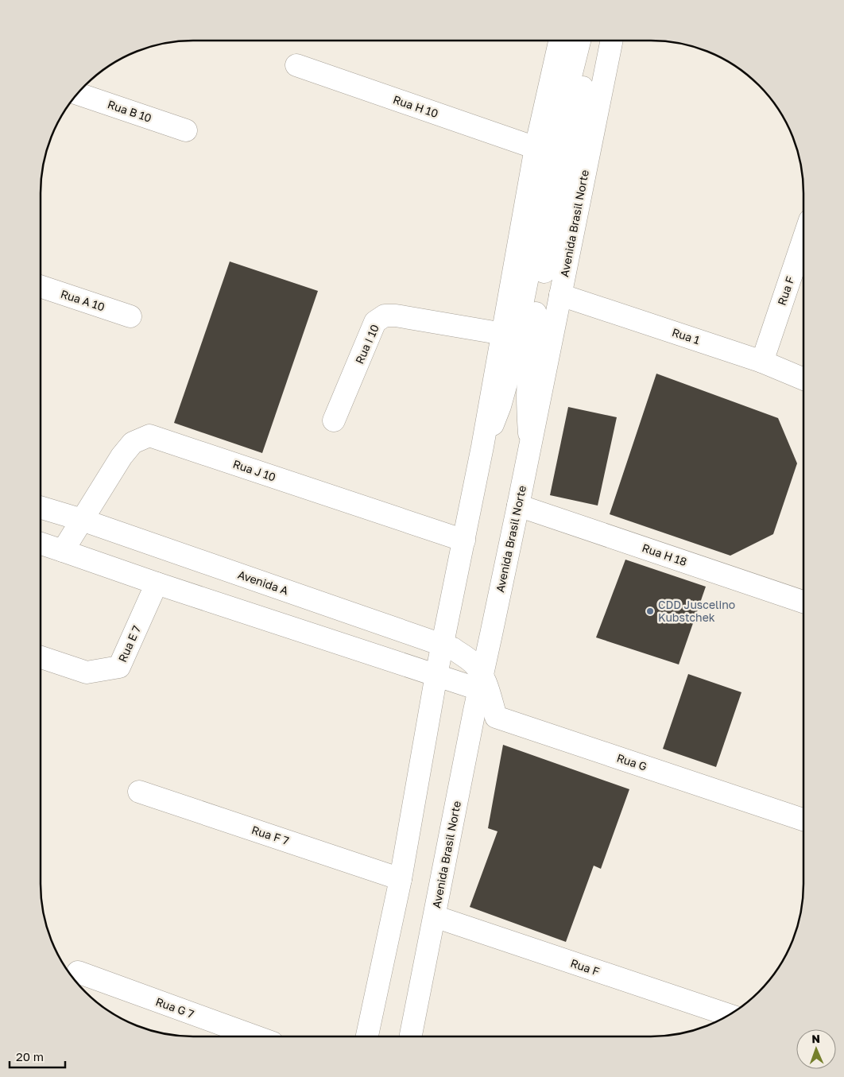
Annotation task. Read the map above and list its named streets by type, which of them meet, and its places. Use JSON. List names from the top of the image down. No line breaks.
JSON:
{"streets":{"street":["Rua H 10","Rua B 10","Avenida Brasil Norte","Rua F","Rua A 10","Rua 1","Rua I 10","Rua J 10","Rua H 18","Avenida A","Rua E 7","Rua G","Rua F 7","Rua G 7"]},"crossings":[["Avenida Brasil Norte","Rua F"],["Avenida Brasil Norte","Rua 1"],["Avenida Brasil Norte","Rua H 18"],["Avenida Brasil Norte","Avenida A"],["Avenida Brasil Norte","Rua G"],["Rua F","Rua 1"],["Rua J 10","Avenida A"],["Avenida A","Rua G"]],"places":["CDD Juscelino Kubstchek"],"scale_bar":"20 m","north":"top"}
